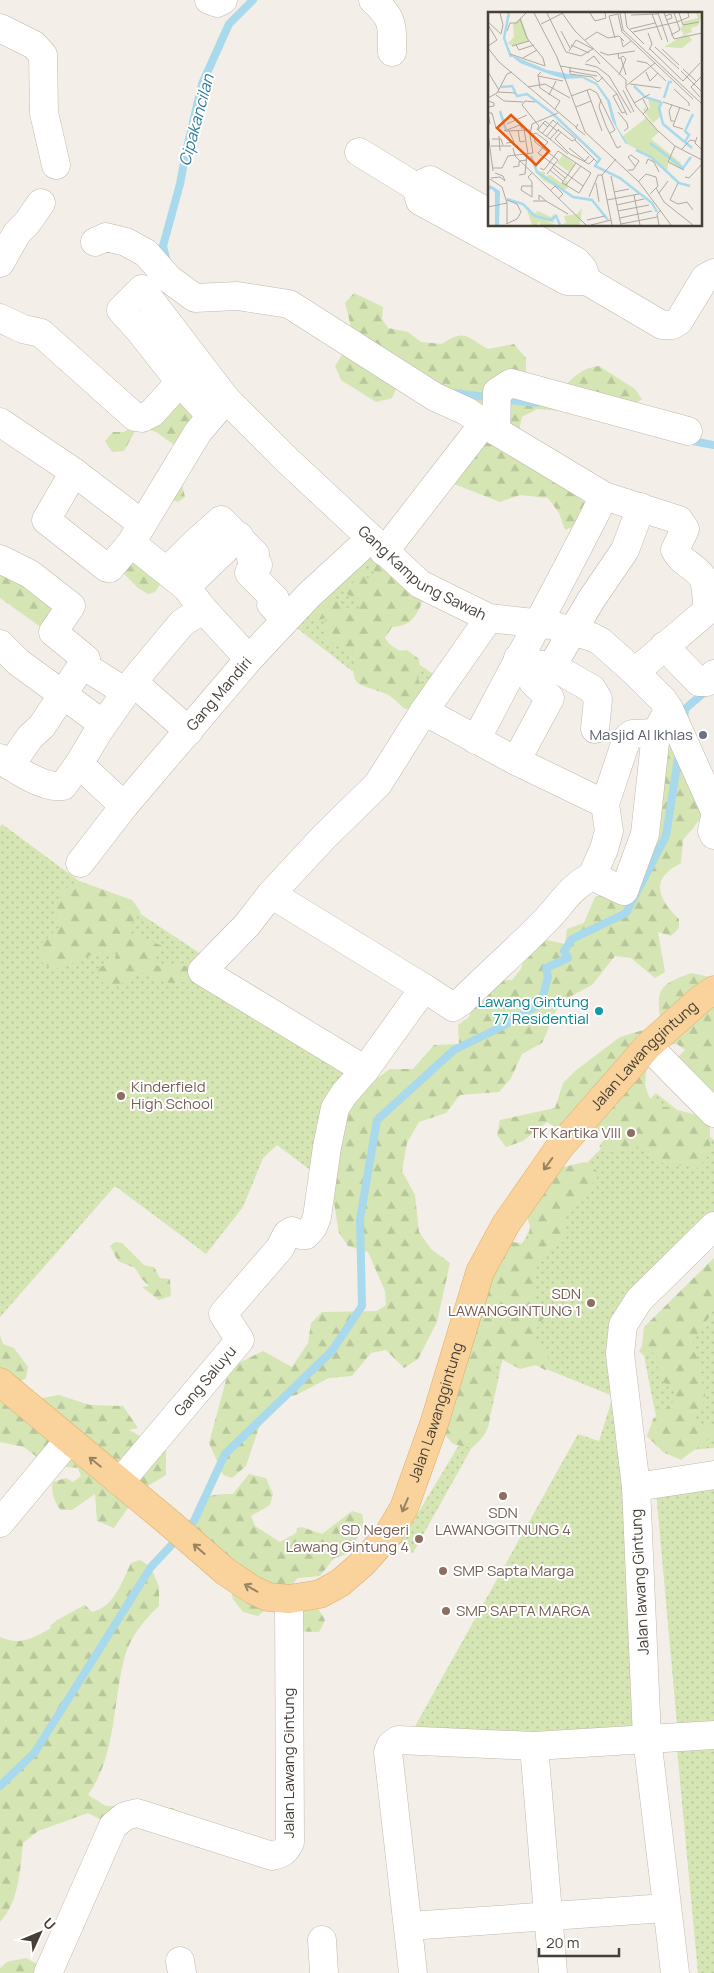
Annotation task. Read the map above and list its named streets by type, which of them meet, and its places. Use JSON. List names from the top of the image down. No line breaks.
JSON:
{"streets":{"main road":["Jalan Lawanggintung"],"street":["Gang Kampung Sawah","Gang Mandiri","Gang Saluyu","Jalan lawang Gintung","Jalan Lawang Gintung"]},"crossings":[["Gang Kampung Sawah","Gang Mandiri"],["Jalan Lawanggintung","Gang Saluyu"],["Jalan Lawanggintung","Jalan Lawang Gintung"],["Jalan lawang Gintung","Jalan Lawang Gintung"]],"water":["Cipakancilan"],"places":["Masjid Al Ikhlas","Lawang Gintung 77 Residential","Kinderfield High School","TK Kartika VIII","SDN LAWANGGINTUNG 1","SDN LAWANGGITNUNG 4","SD Negeri Lawang Gintung 4","SMP Sapta Marga","SMP SAPTA MARGA"],"scale_bar":"20 m","north":"top right"}
